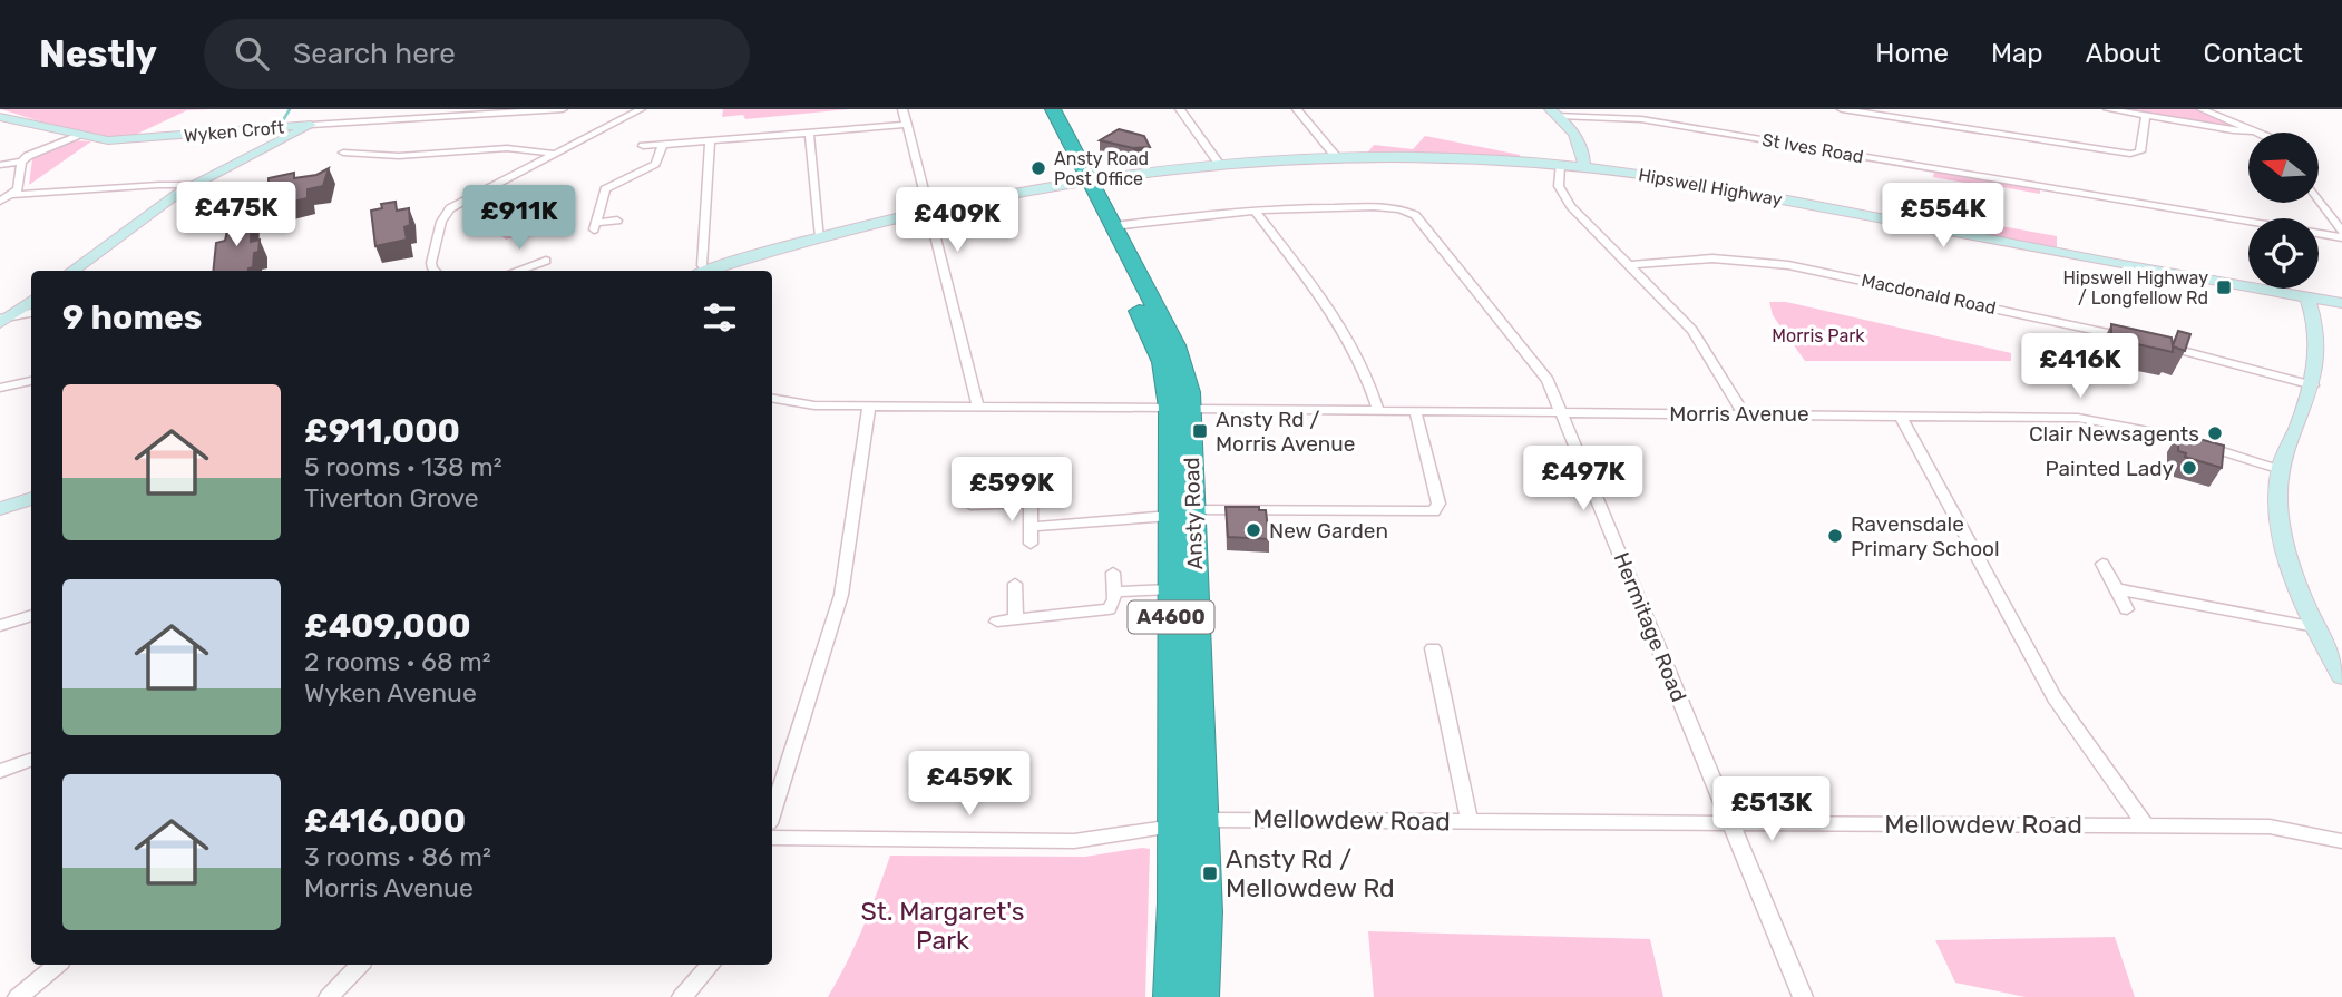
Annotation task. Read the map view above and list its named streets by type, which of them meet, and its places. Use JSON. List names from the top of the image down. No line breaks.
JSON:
{"streets":{"highway":["Ansty Road","A4600"],"street":["Wyken Croft","St Ives Road","Hipswell Highway","Macdonald Road","Morris Avenue","Hermitage Road","Mellowdew Road"]},"crossings":[["Hipswell Highway","Ansty Road"],["Morris Avenue","Ansty Road"],["Morris Avenue","Hermitage Road"],["Ansty Road","Mellowdew Road"],["Hermitage Road","Mellowdew Road"]],"parks":["Morris Park","St. Margaret's Park"],"places":{"other":["Ansty Road Post Office","Clair Newsagents","Painted Lady","New Garden","Ravensdale Primary School"],"transit":["Hipswell Highway / Longfellow Rd","Ansty Rd / Morris Avenue","Ansty Rd / Mellowdew Rd"]},"north":"left","page":{"header":"Nestly","search":"Search here","nav":["Home","Map","About","Contact"],"price":["£475K","£554K","£911K","£409K","£416K","£497K","£599K","£459K","£513K"],"heading":"9 homes","list":[{"name":"£911,000","note":"5 rooms · 138 m² · Tiverton Grove"},{"name":"£409,000","note":"2 rooms · 68 m² · Wyken Avenue"},{"name":"£416,000","note":"3 rooms · 86 m² · Morris Avenue"}]}}
